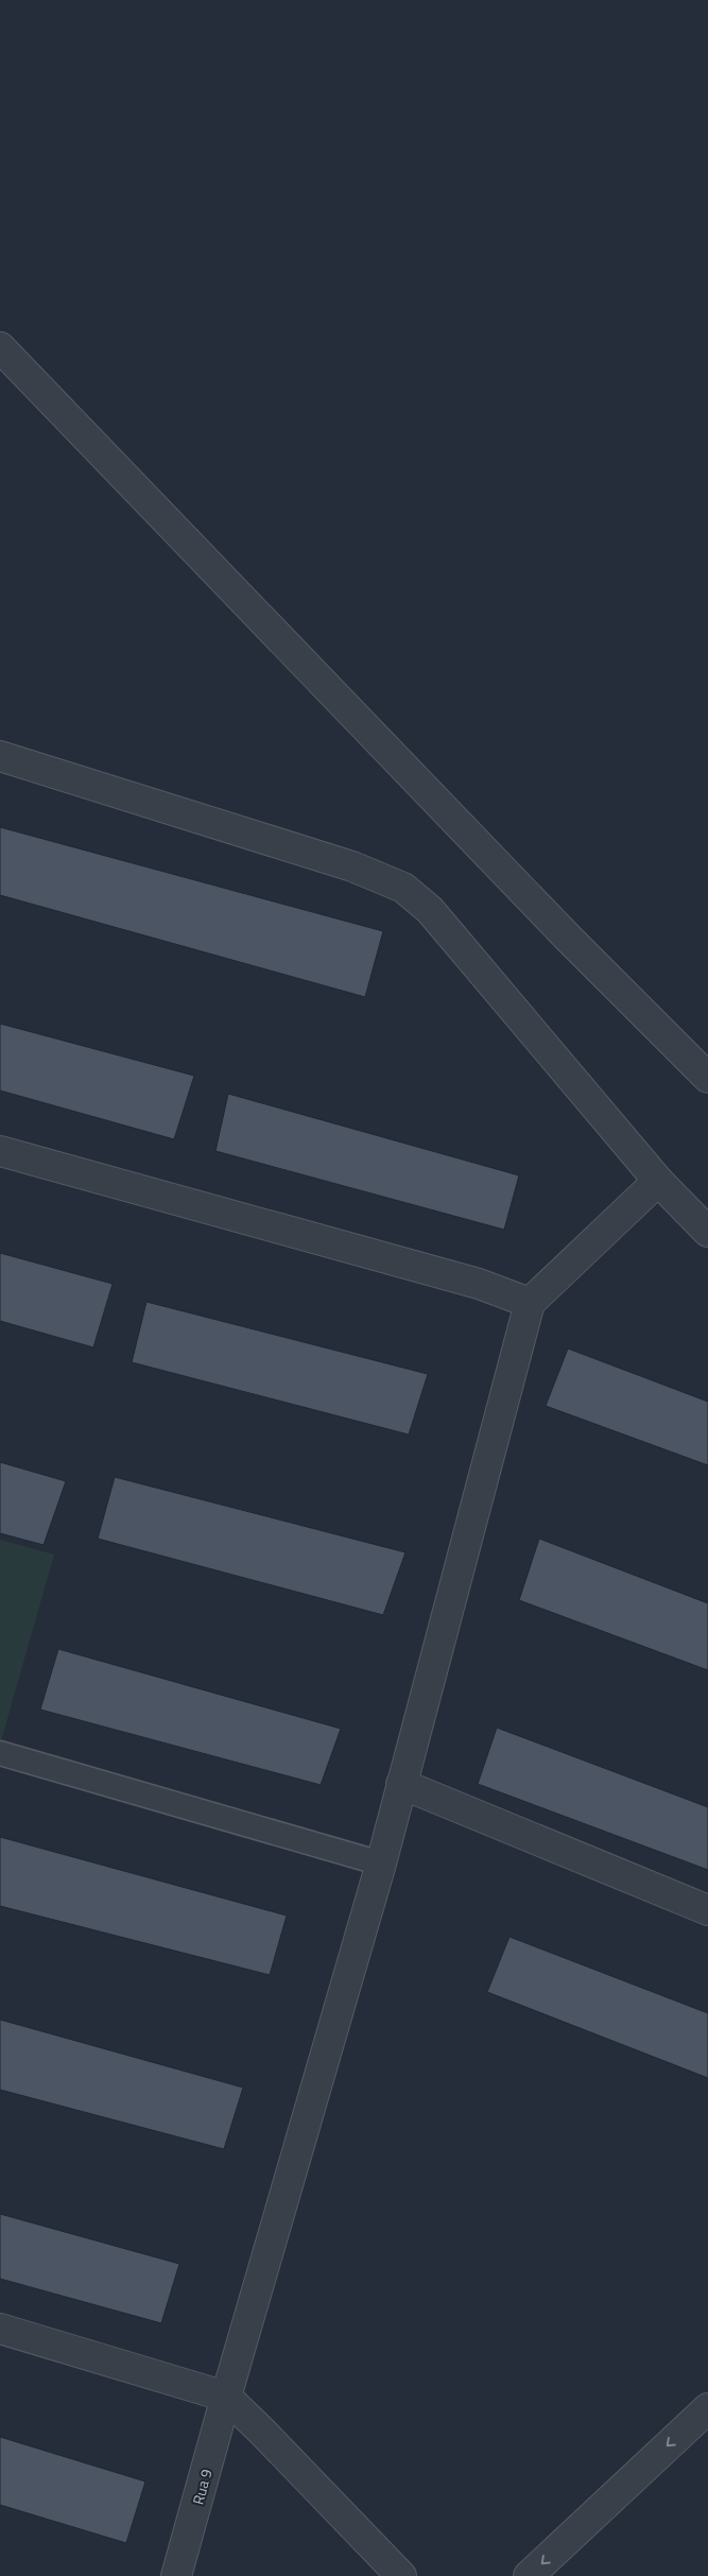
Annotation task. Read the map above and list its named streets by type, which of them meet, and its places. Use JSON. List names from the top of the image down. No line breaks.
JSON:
{"streets":{"street":["Rua 9"]}}
